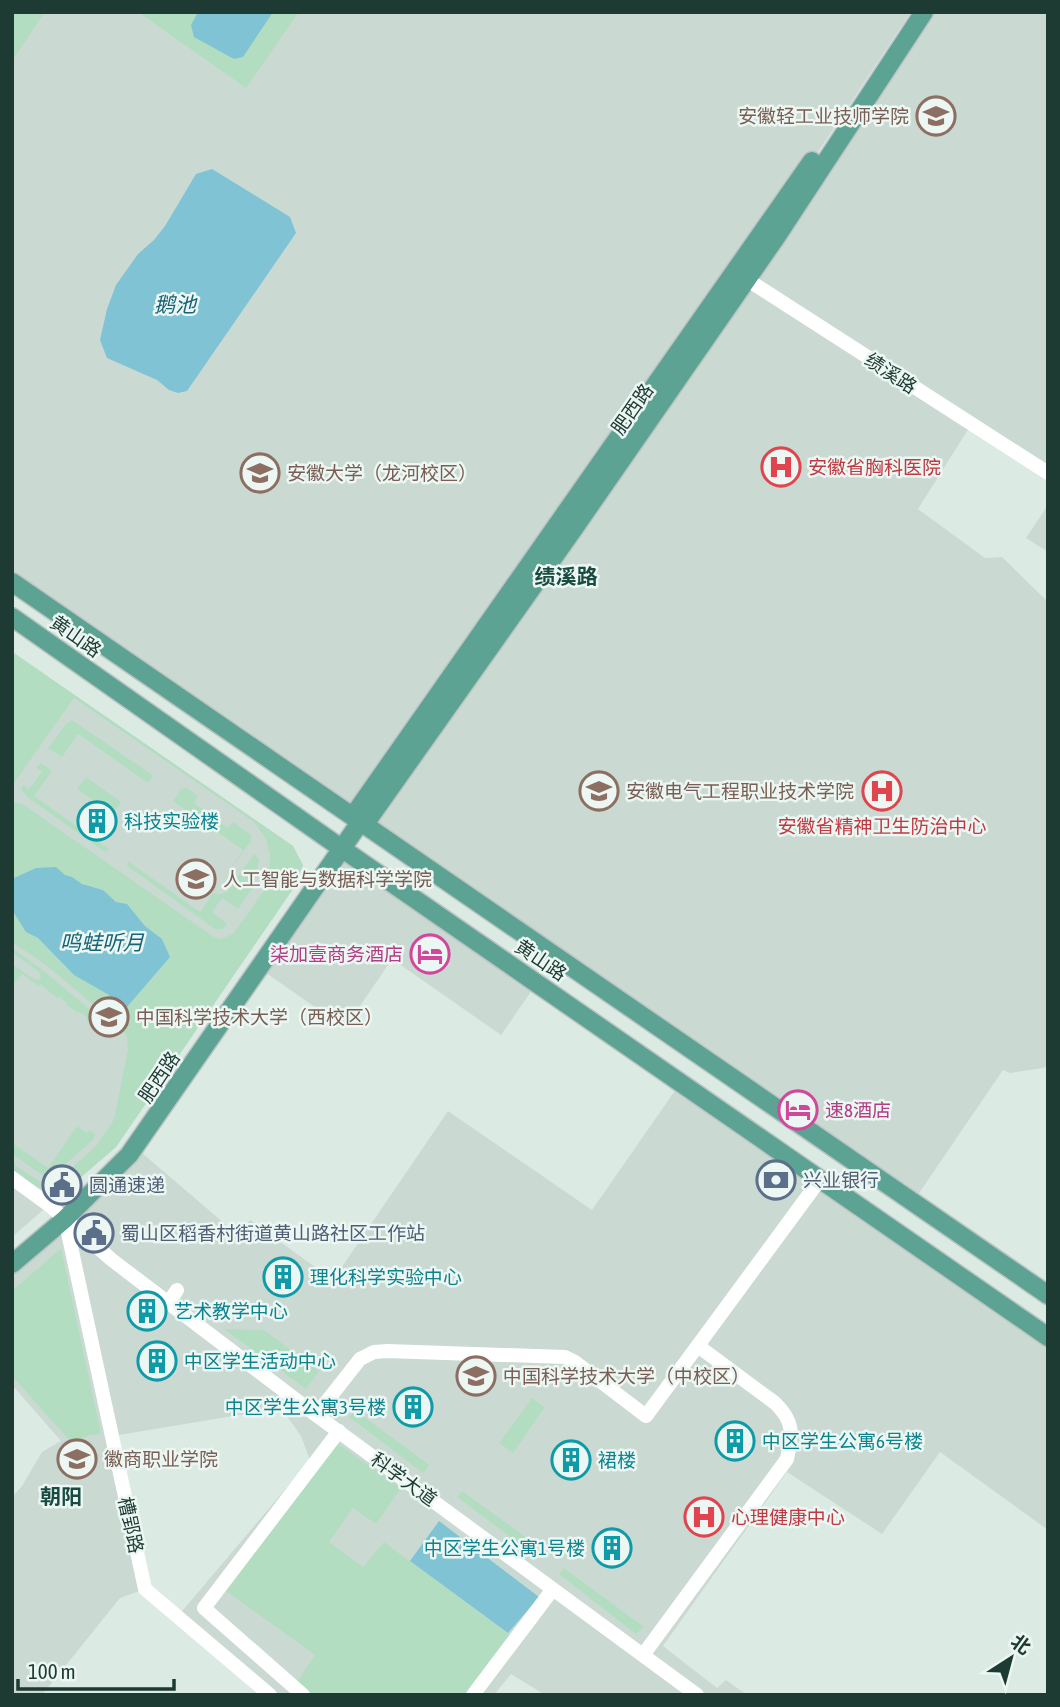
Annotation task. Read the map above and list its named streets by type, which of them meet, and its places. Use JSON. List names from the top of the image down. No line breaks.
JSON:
{"streets":{"main road":["肥西路","黄山路"],"street":["绩溪路","科学大道","槽郢路"]},"crossings":[["绩溪路","肥西路"],["肥西路","黄山路"],["肥西路","科学大道"],["肥西路","槽郢路"],["科学大道","槽郢路"]],"districts":["绩溪路","朝阳"],"water":["鹅池","鸣蛙听月"],"places":{"school or university":["安徽轻工业技师学院","安徽大学（龙河校区）","安徽电气工程职业技术学院","人工智能与数据科学学院","中国科学技术大学（西校区）","中国科学技术大学（中校区）","徽商职业学院"],"hospital":["安徽省胸科医院","安徽省精神卫生防治中心","心理健康中心"],"building":["科技实验楼","理化科学实验中心","艺术教学中心","中区学生活动中心","中区学生公寓3号楼","中区学生公寓6号楼","裙楼","中区学生公寓1号楼"],"hotel":["柒加壹商务酒店","速8酒店"],"bank":["兴业银行"],"public building":["圆通速递","蜀山区稻香村街道黄山路社区工作站"]},"scale_bar":"100 m","north":"top right"}
